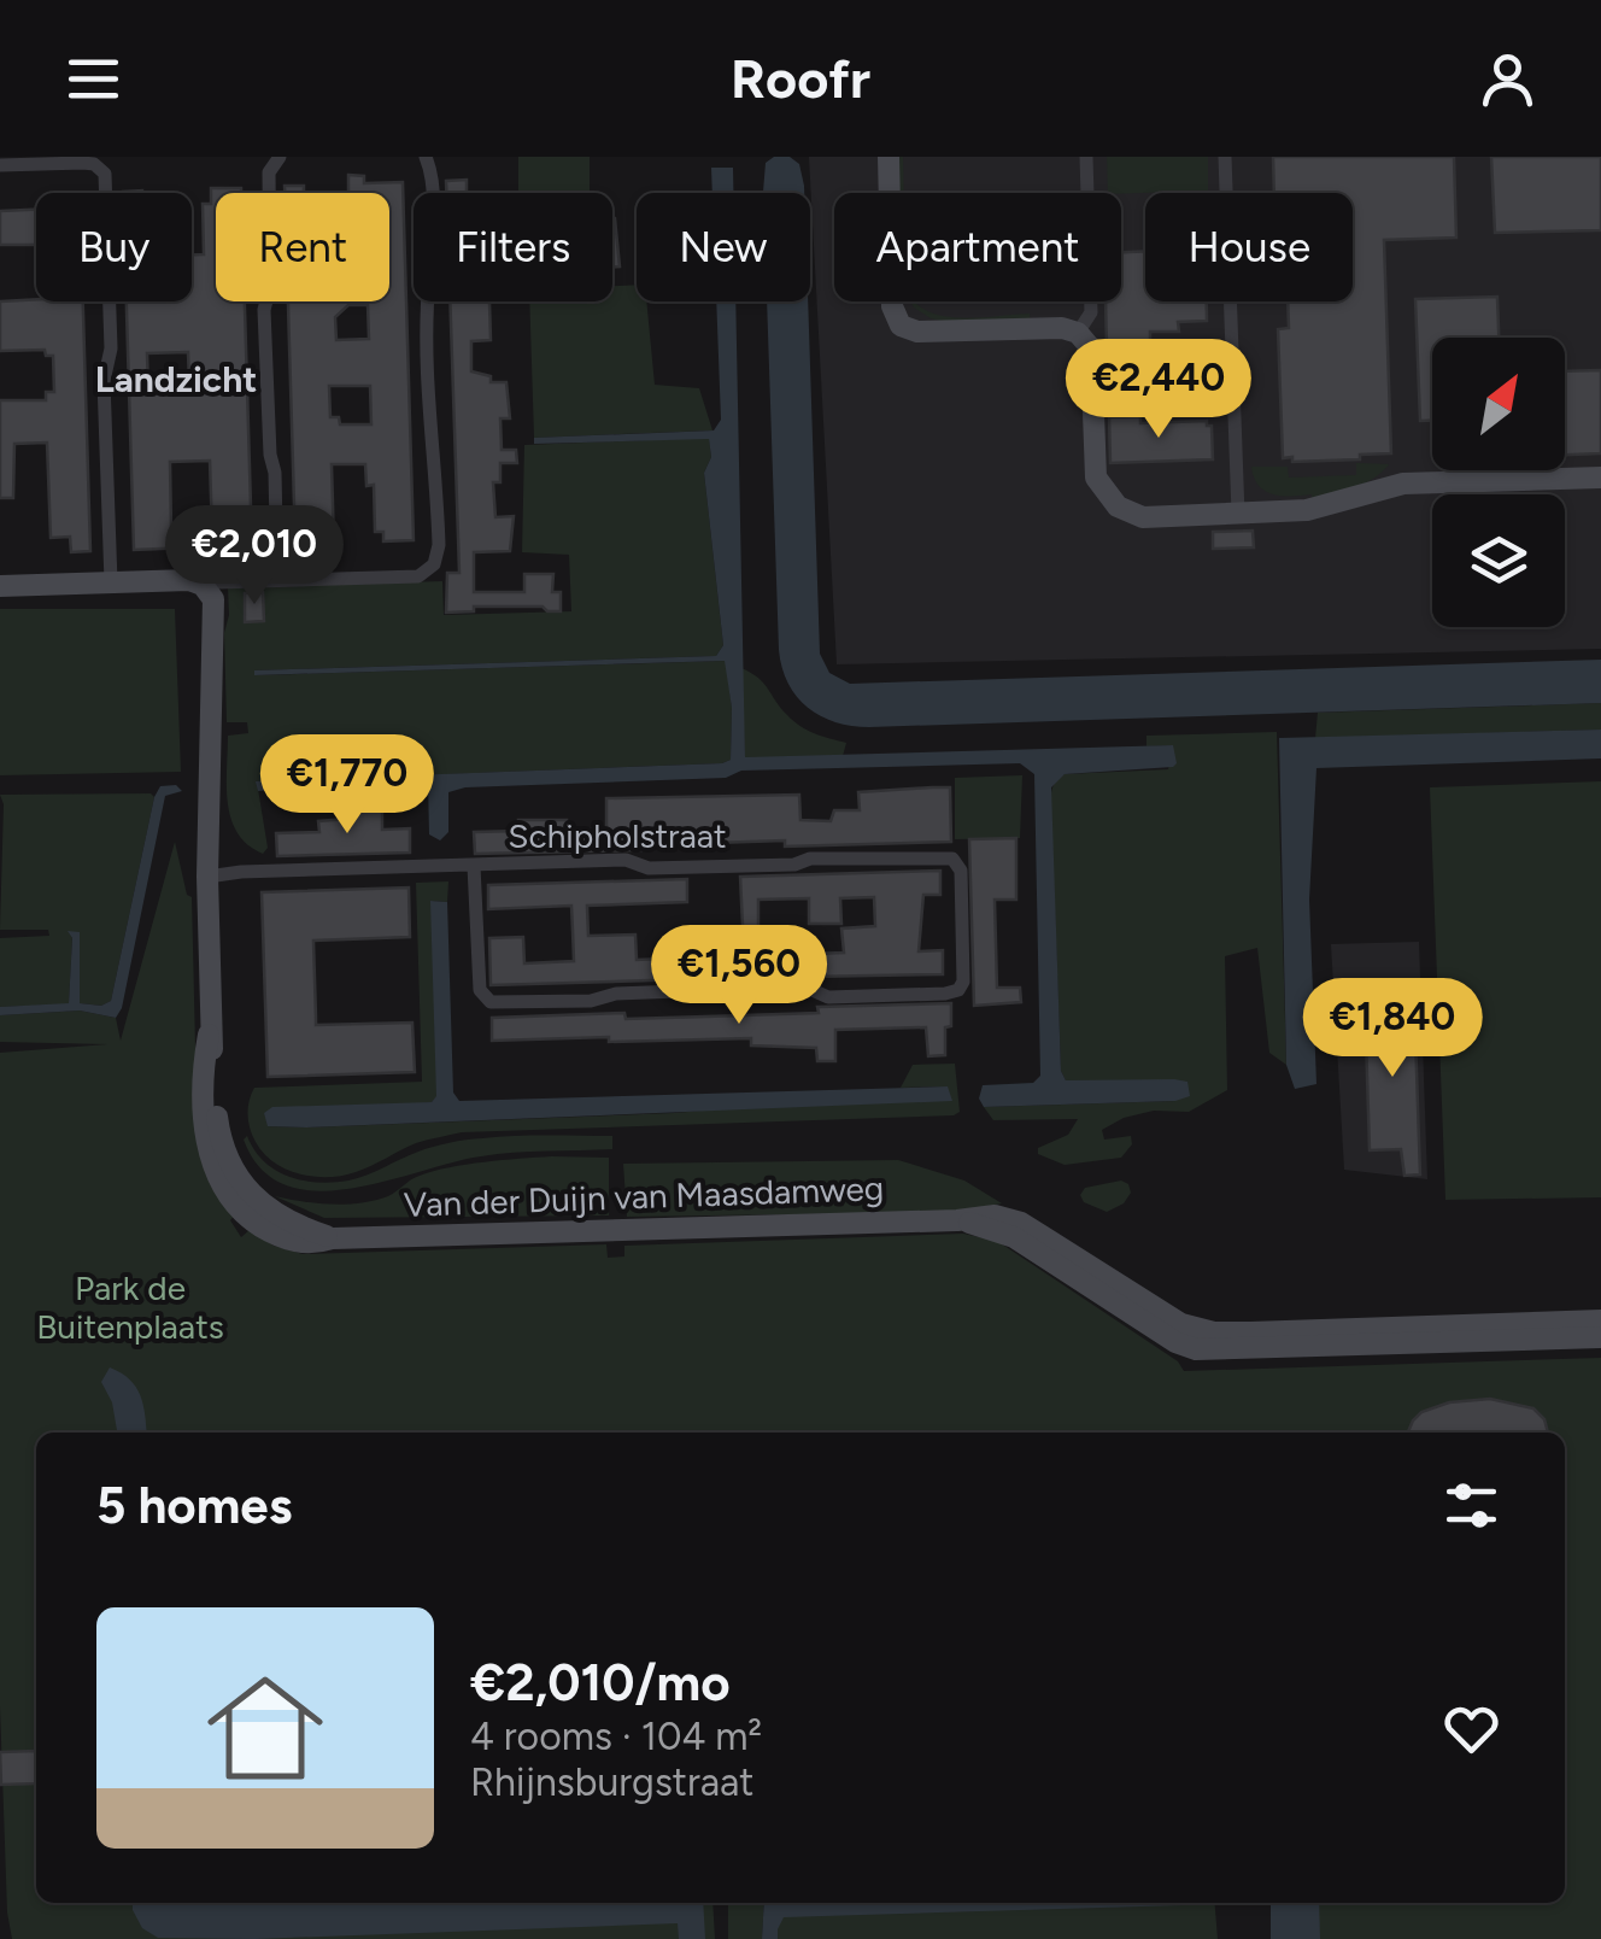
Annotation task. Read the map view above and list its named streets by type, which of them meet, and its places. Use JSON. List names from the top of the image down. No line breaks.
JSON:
{"streets":{"street":["Schipholstraat","Van der Duijn van Maasdamweg"]},"crossings":[["Schipholstraat","Van der Duijn van Maasdamweg"]],"districts":["Landzicht"],"parks":["Park de Buitenplaats"],"north":"top right","page":{"header":"Roofr","chip":["Buy","Rent","Filters","New","Apartment","House"],"price":["€2,440","€2,010","€1,770","€1,560","€1,840"],"heading":"5 homes","list":[{"name":"€2,010/mo","note":"4 rooms · 104 m² · Rhijnsburgstraat"}]}}
